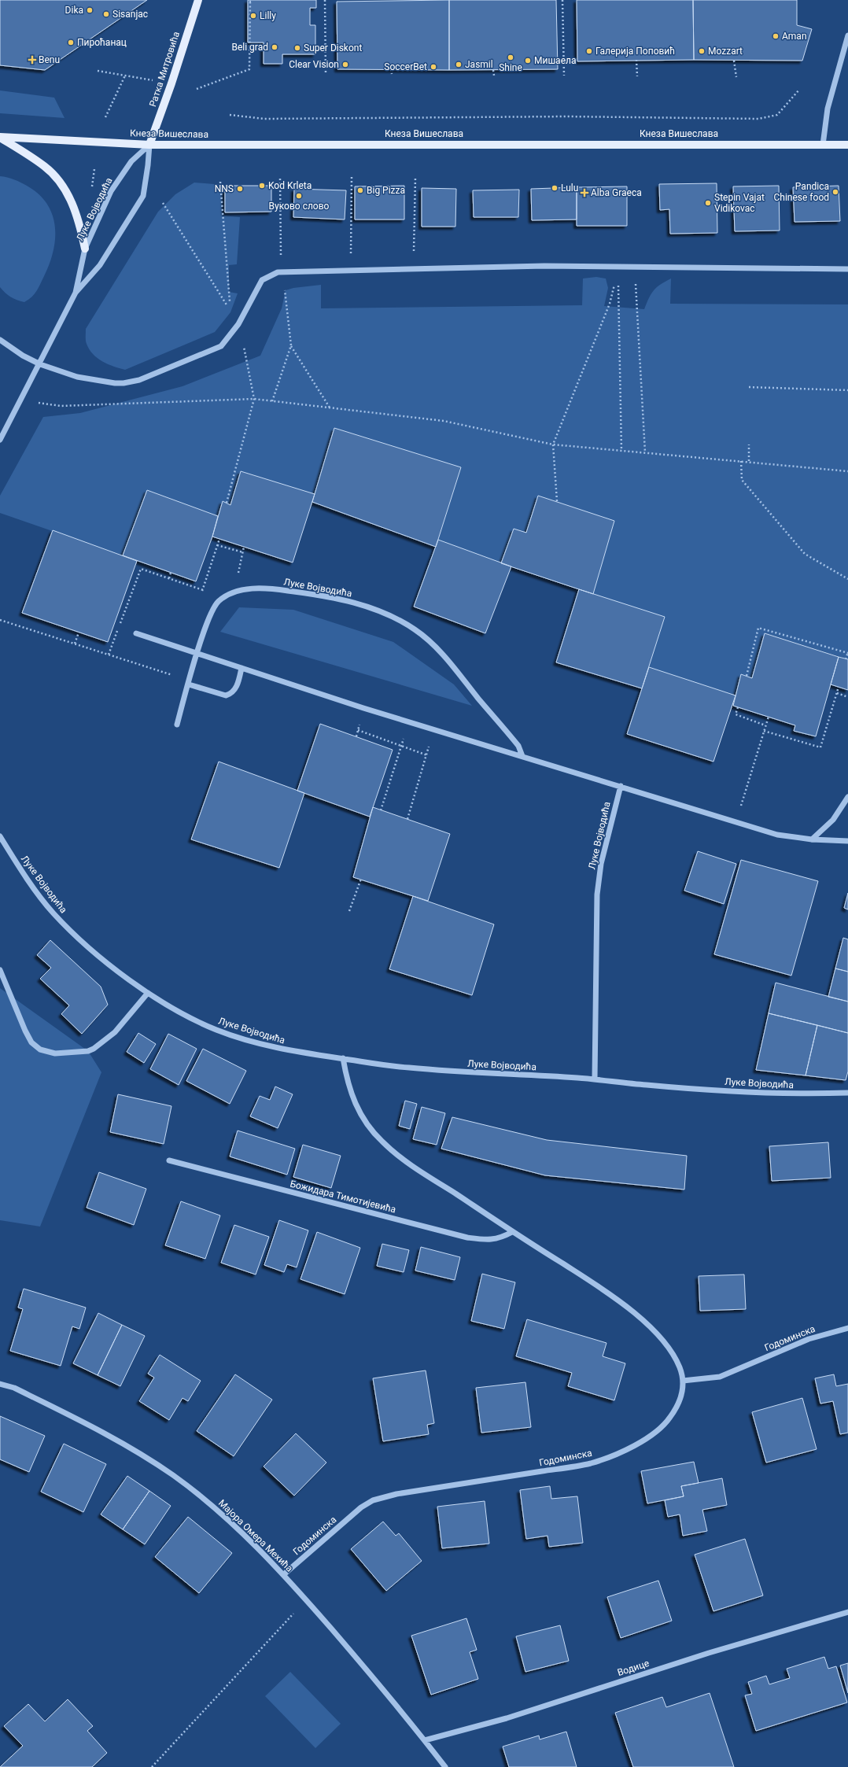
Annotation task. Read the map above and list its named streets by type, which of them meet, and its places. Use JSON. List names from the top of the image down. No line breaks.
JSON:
{"streets":{"main road":["Ратка Митровића","Кнеза Вишеслава"],"street":["Луке Војводића","Божидара Тимотијевића","Годоминска","Мајора Омера Мехића","Водице"]},"crossings":[["Ратка Митровића","Кнеза Вишеслава"],["Ратка Митровића","Луке Војводића"],["Кнеза Вишеслава","Луке Војводића"],["Годоминска","Мајора Омера Мехића"],["Мајора Омера Мехића","Водице"]],"places":{"other":["Dika","Sisanjac","Lilly","Aman","Пироћанац","Beli grad","Super Diskont","Галерија Поповић","Mozzart","Shine","Мишаела","Clear Vision","Jasmil","SoccerBet","Kod Krleta","Lulu","NNS","Big Pizza","Pandica Chinese food","Вуково слово","Stepin Vajat Vidikovac"],"health":["Benu","Alba Graeca"]}}
